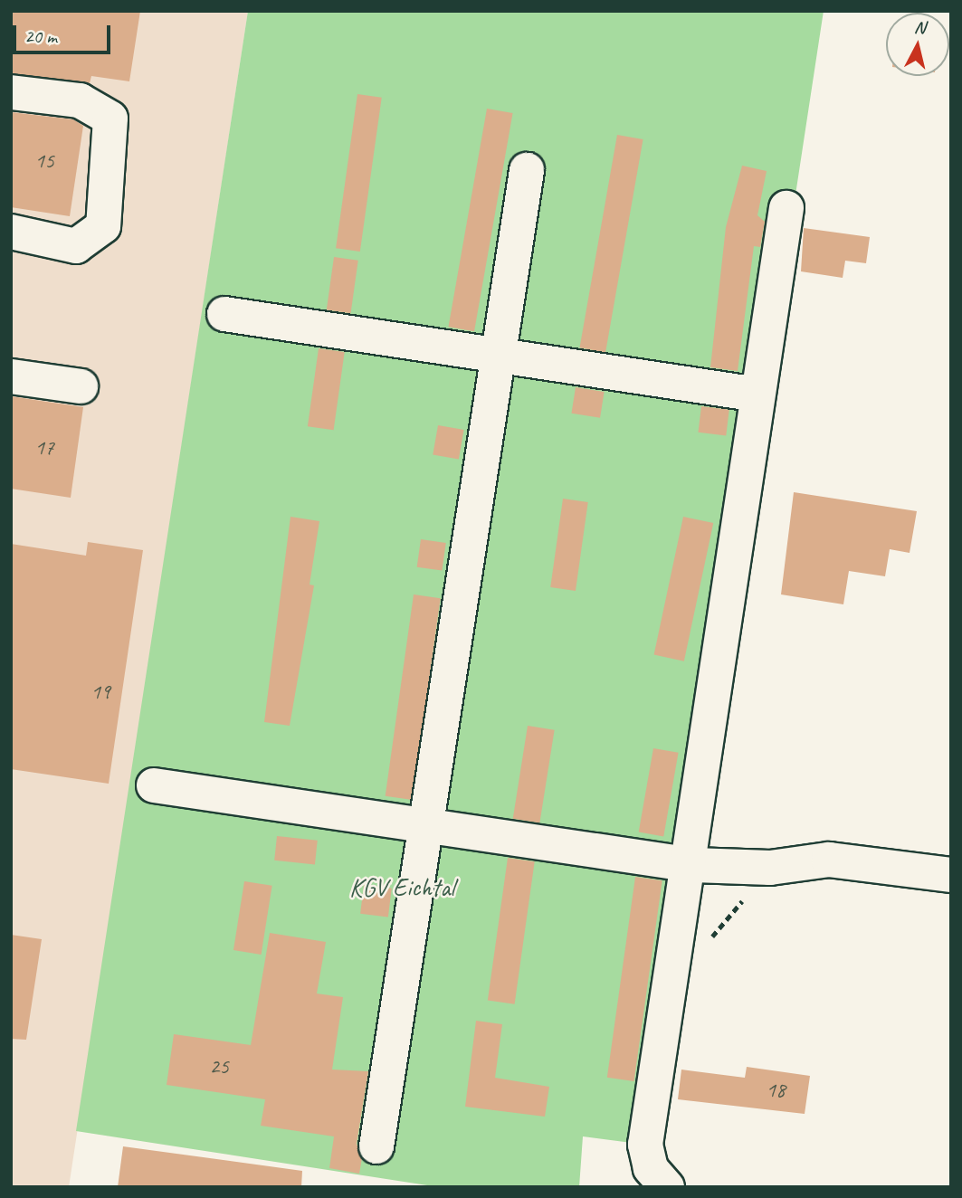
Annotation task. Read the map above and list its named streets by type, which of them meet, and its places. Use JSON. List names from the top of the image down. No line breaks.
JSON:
{"parks":["KGV Eichtal"],"house_numbers":["15","17","19","25","18"],"scale_bar":"20 m","north":"top"}
